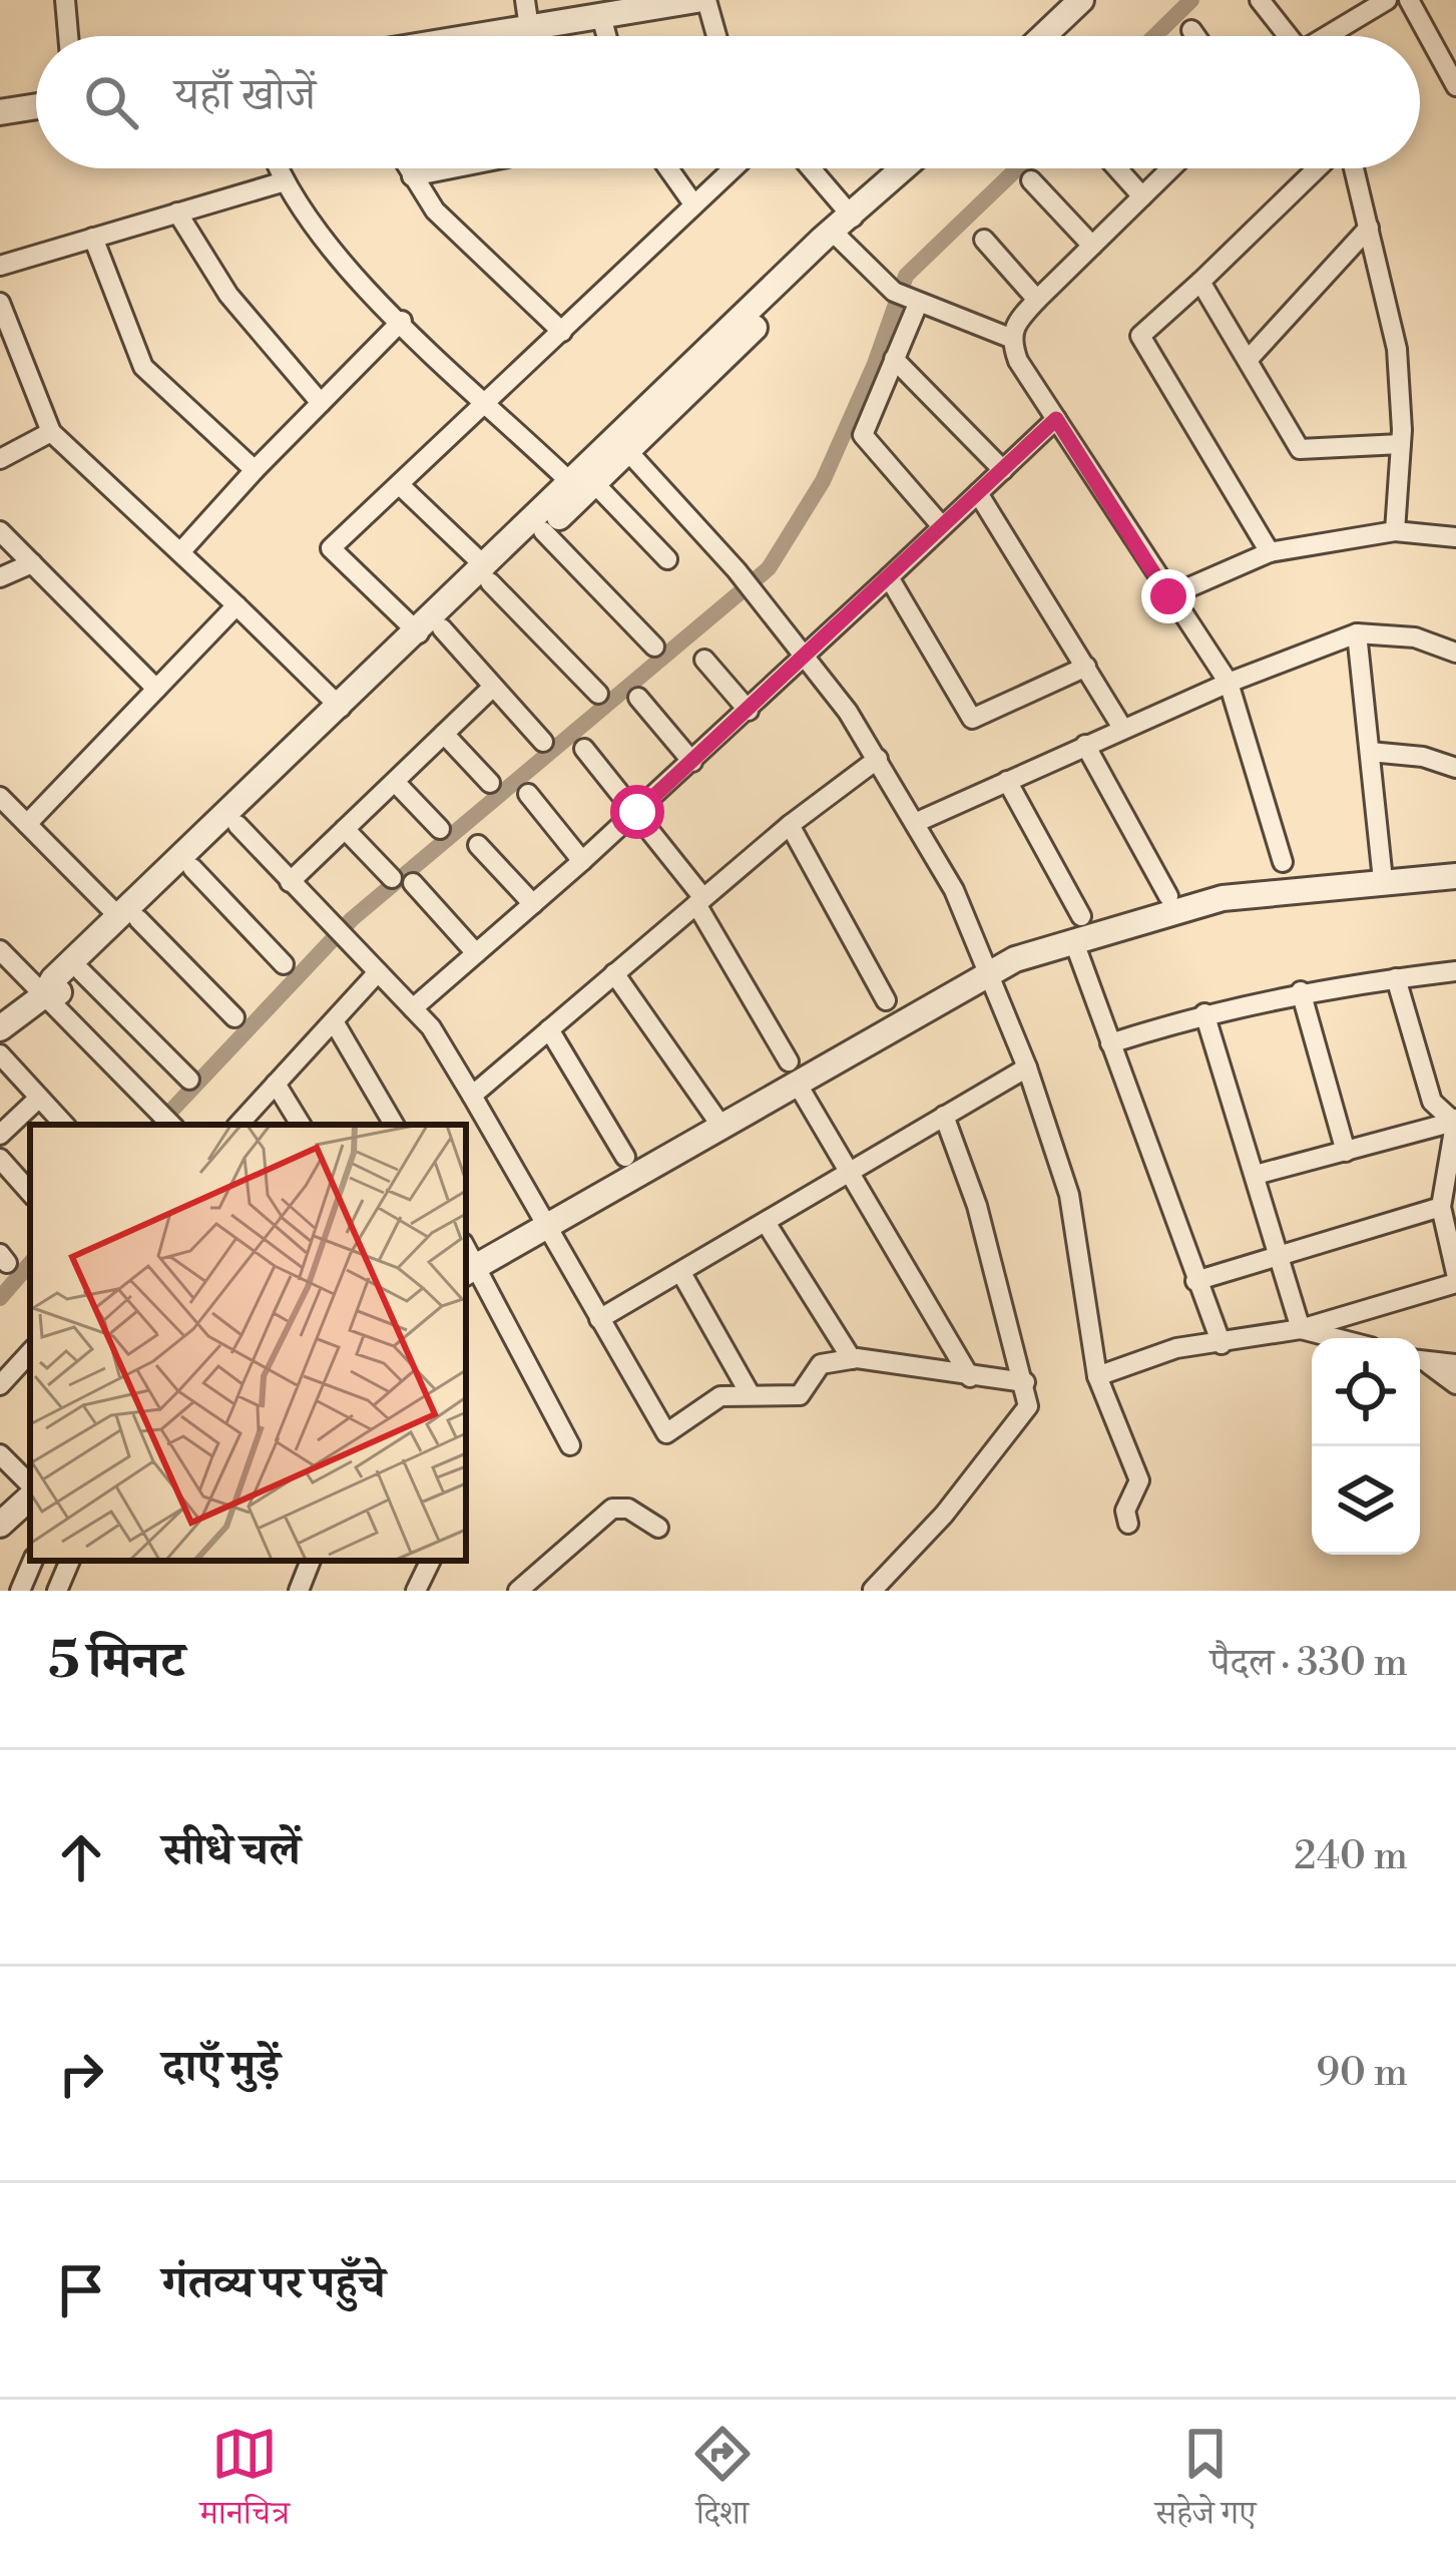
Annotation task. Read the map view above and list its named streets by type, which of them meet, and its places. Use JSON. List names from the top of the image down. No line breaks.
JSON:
{"page":{"search":"यहाँ खोजें","heading":["5 मिनट","पैदल · 330 m"],"list":[["सीधे चलें","240 m"],["दाएँ मुड़ें","90 m"],"गंतव्य पर पहुँचे"],"nav":["मानचित्र","दिशा","सहेजे गए"]}}
